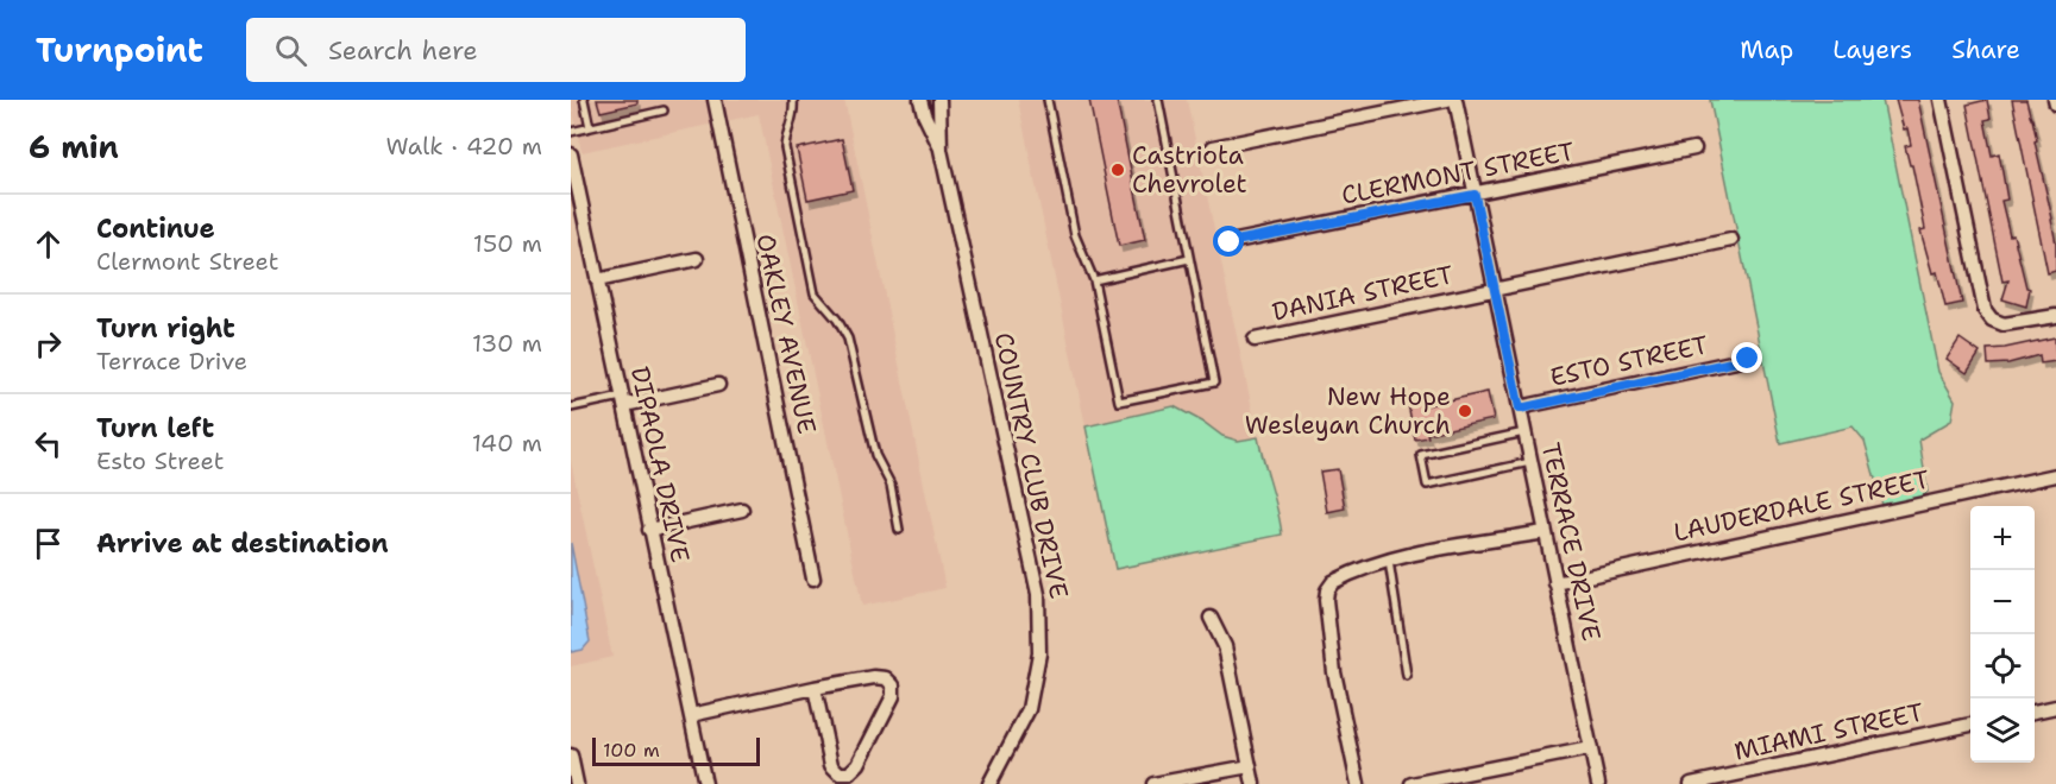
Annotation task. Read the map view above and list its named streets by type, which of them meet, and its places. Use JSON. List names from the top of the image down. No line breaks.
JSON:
{"streets":{"street":["CLERMONT STREET","DANIA STREET","OAKLEY AVENUE","ESTO STREET","DIPAOLA DRIVE","COUNTRY CLUB DRIVE","LAUDERDALE STREET","TERRACE DRIVE","MIAMI STREET"]},"crossings":[["CLERMONT STREET","TERRACE DRIVE"],["DANIA STREET","TERRACE DRIVE"],["ESTO STREET","TERRACE DRIVE"],["LAUDERDALE STREET","TERRACE DRIVE"]],"places":["Castriota Chevrolet","New Hope Wesleyan Church"],"scale_bar":"100 m","page":{"header":"Turnpoint","search":"Search here","nav":["Map","Layers","Share"],"heading":["6 min","Walk · 420 m"],"list":[["Continue","Clermont Street","150 m"],["Turn right","Terrace Drive","130 m"],["Turn left","Esto Street","140 m"],"Arrive at destination"],"map_buttons":["+","−"],"scale":"100 m"}}
